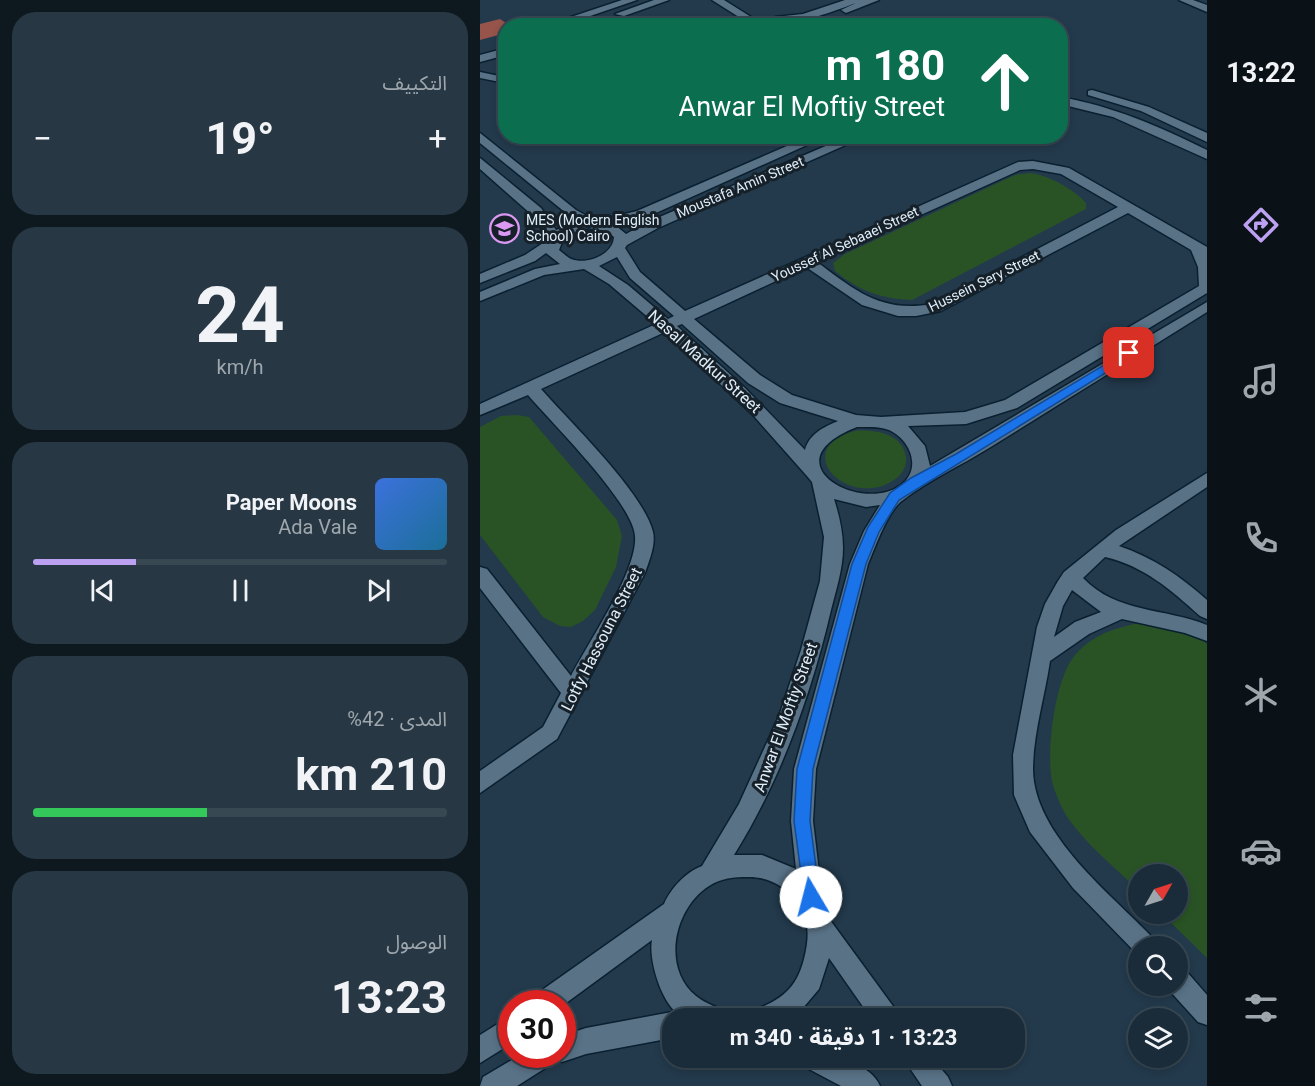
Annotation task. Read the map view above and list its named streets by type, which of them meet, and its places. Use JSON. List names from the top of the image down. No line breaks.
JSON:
{"streets":{"street":["Moustafa Amin Street","Youssef Al Sebaaei Street","Hussein Sery Street","Nasal Madkur Street","Lotfy Hassouna Street","Anwar El Moftiy Street"]},"crossings":[["Moustafa Amin Street","Nasal Madkur Street"],["Youssef Al Sebaaei Street","Hussein Sery Street"],["Youssef Al Sebaaei Street","Nasal Madkur Street"],["Youssef Al Sebaaei Street","Lotfy Hassouna Street"],["Nasal Madkur Street","Anwar El Moftiy Street"]],"places":{"school or university":["MES (Modern English School) Cairo"]},"north":"top right","page":{"tabs":"13:22","tile":["التكييف",["24","km/h"],["المدى · 42%","210 km"],["الوصول","13:23"]],"turn":["180 m","Anwar El Moftiy Street"],"heat":["−","19°","+"],"song":["Paper Moons","Ada Vale"],"limit":"30","trip":"13:23 · 1 دقيقة · 340 m"}}
